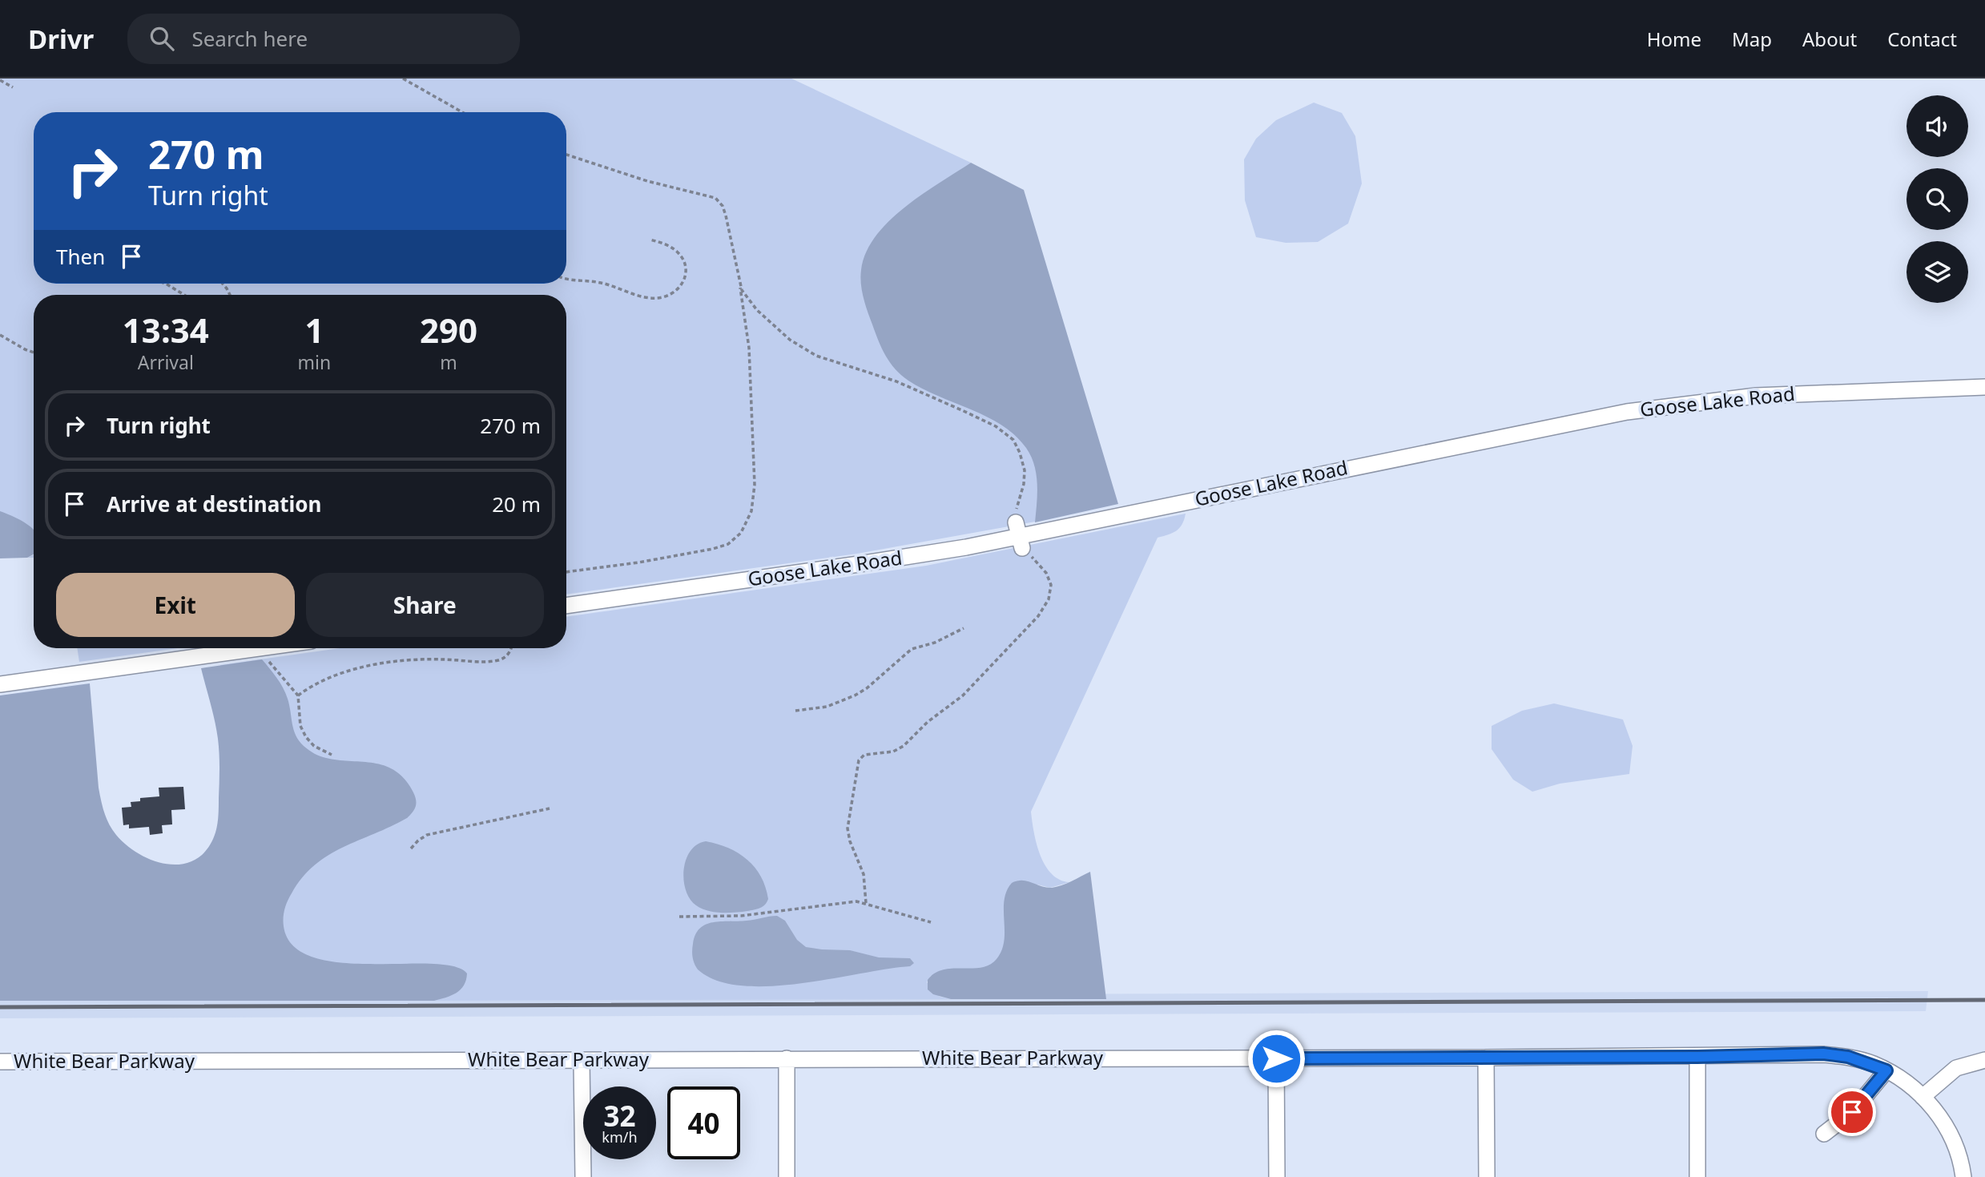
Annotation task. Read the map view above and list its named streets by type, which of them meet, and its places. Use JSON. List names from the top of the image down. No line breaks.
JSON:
{"streets":{"street":["Goose Lake Road","White Bear Parkway"]},"page":{"header":"Drivr","search":"Search here","nav":["Home","Map","About","Contact"],"turn":["270 m","Turn right"],"then":"Then","eta":["13:34","Arrival","1","min","290","m"],"list":[{"name":"Turn right","value":"270 m"},{"name":"Arrive at destination","value":"20 m"}],"buttons":["Exit","Share"],"speed":"32 km/h","limit":"40"}}
